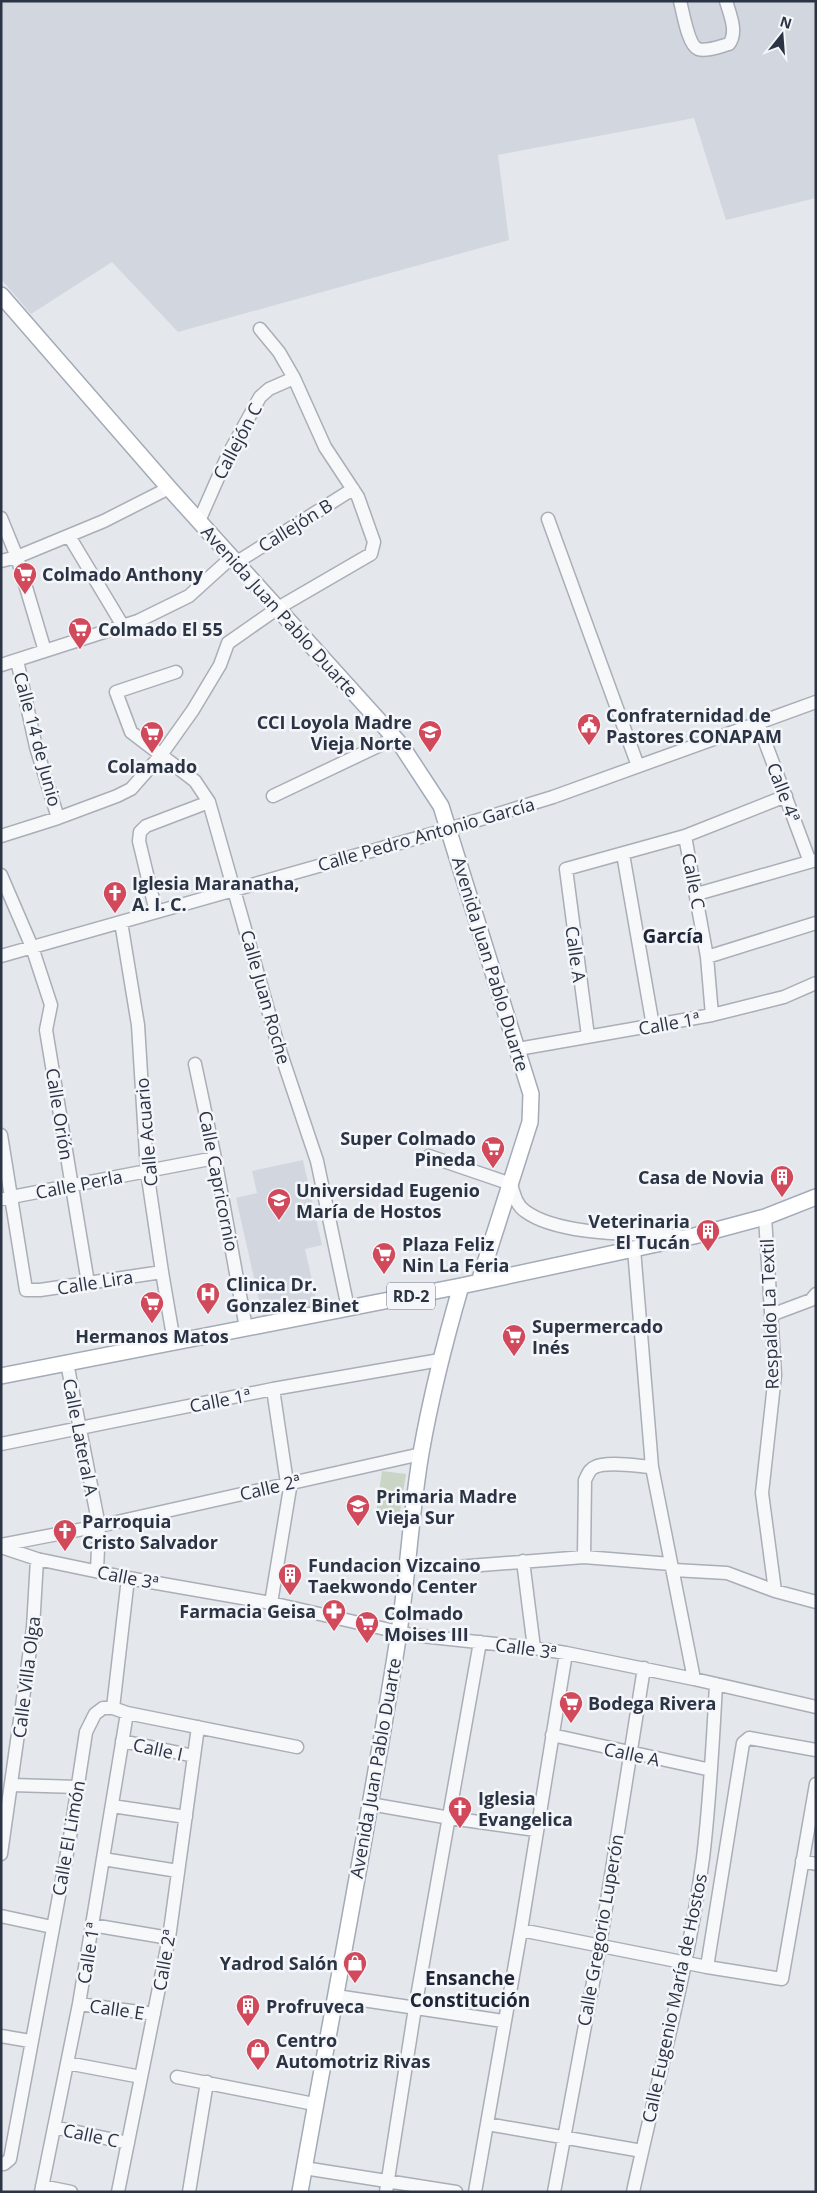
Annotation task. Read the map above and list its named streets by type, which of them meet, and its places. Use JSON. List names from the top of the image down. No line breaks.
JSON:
{"streets":{"main road":["Avenida Juan Pablo Duarte","RD-2"],"street":["Callejón C","Callejón B","Calle 14 de Junio","Calle 4ª","Calle Pedro Antonio García","Calle C","Calle A","Calle Juan Roche","Calle 1ª","Calle Orión","Calle Acuario","Calle Capricornio","Calle Perla","Calle Lira","Respaldo La Textil","Calle Lateral A","Calle 2ª","Calle 3ª","Calle Villa Olga","Calle I","Calle El Limón","Calle Gregorio Luperón","Calle Eugenio María de Hostos","Calle E"]},"crossings":[["Callejón C","Avenida Juan Pablo Duarte"],["Callejón B","Avenida Juan Pablo Duarte"],["Callejón B","Calle 14 de Junio"],["Avenida Juan Pablo Duarte","Calle Pedro Antonio García"],["Avenida Juan Pablo Duarte","Calle 1ª"],["Avenida Juan Pablo Duarte","RD-2"],["Avenida Juan Pablo Duarte","Calle 2ª"],["Avenida Juan Pablo Duarte","Calle 3ª"],["Calle 4ª","Calle Pedro Antonio García"],["Calle Pedro Antonio García","Calle Juan Roche"],["Calle Pedro Antonio García","Calle Orión"],["Calle Pedro Antonio García","Calle Acuario"],["Calle C","Calle 1ª"],["Calle C","Calle 2ª"],["Calle A","Calle 1ª"],["Calle A","Calle Gregorio Luperón"],["Calle A","Calle Eugenio María de Hostos"],["Calle Juan Roche","RD-2"],["Calle 1ª","Calle Lateral A"],["Calle 1ª","Calle I"],["Calle 1ª","Calle E"],["Calle Orión","Calle Perla"],["Calle Orión","Calle Lira"],["Calle Acuario","Calle Perla"],["Calle Acuario","Calle Lira"],["Calle Acuario","RD-2"],["Calle Capricornio","Calle Perla"],["Calle Capricornio","RD-2"],["Calle Perla","Calle Lira"],["RD-2","Respaldo La Textil"],["RD-2","Calle Lateral A"],["Calle Lateral A","Calle 2ª"],["Calle Lateral A","Calle 3ª"],["Calle 2ª","Calle 3ª"],["Calle 2ª","Calle I"],["Calle 2ª","Calle E"],["Calle 3ª","Calle Villa Olga"],["Calle 3ª","Calle Gregorio Luperón"],["Calle 3ª","Calle Eugenio María de Hostos"]],"districts":["García","Ensanche Constitución"],"places":{"supermarket":["Colmado Anthony","Colmado El 55","Colamado","Super Colmado Pineda","Plaza Feliz Nin La Feria","Hermanos Matos","Supermercado Inés","Colmado Moises III","Bodega Rivera"],"public building":["Confraternidad de Pastores CONAPAM"],"school or university":["CCI Loyola Madre Vieja Norte","Universidad Eugenio María de Hostos","Primaria Madre Vieja Sur"],"church":["Iglesia Maranatha, A. I. C.","Parroquia Cristo Salvador","Iglesia Evangelica"],"building":["Casa de Novia","Veterinaria El Tucán","Fundacion Vizcaino Taekwondo Center","Profruveca"],"hospital":["Clinica Dr. Gonzalez Binet"],"pharmacy":["Farmacia Geisa"],"shop":["Yadrod Salón","Centro Automotriz Rivas"]},"north":"top"}
